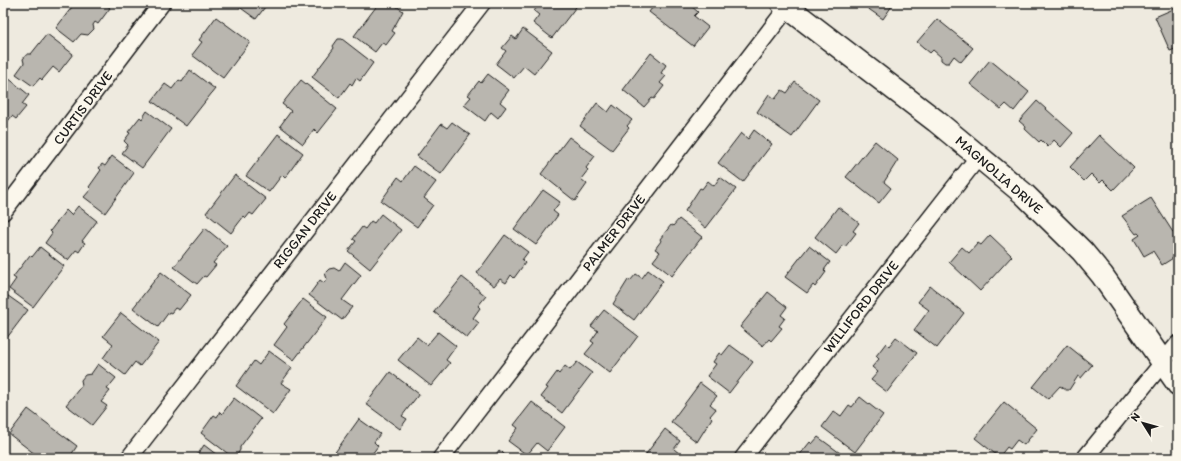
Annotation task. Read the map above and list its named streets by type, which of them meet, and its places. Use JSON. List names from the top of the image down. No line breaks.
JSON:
{"streets":{"street":["CURTIS DRIVE","MAGNOLIA DRIVE","RIGGAN DRIVE","PALMER DRIVE","WILLIFORD DRIVE"]},"crossings":[["MAGNOLIA DRIVE","PALMER DRIVE"],["MAGNOLIA DRIVE","WILLIFORD DRIVE"]],"north":"top left"}
